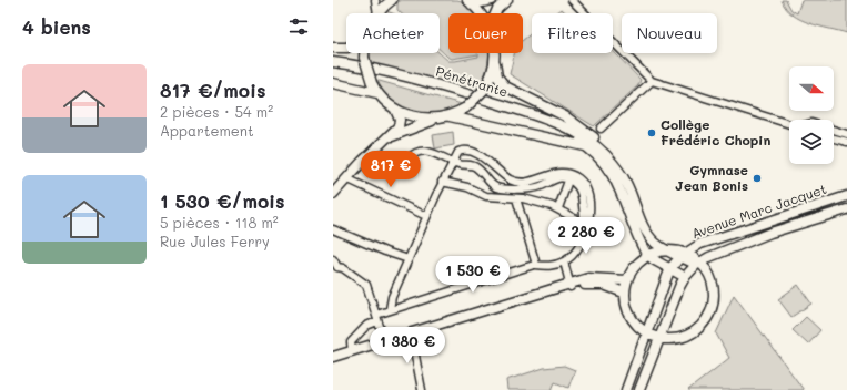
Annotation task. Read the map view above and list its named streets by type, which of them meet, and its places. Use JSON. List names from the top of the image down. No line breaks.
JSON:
{"streets":{"main road":["Pénétrante","Avenue Marc Jacquet"]},"places":["Collège Frédéric Chopin","Gymnase Jean Bonis"],"north":"right","page":{"heading":"4 biens","chip":["Acheter","Louer","Filtres","Nouveau"],"list":[{"name":"817 €/mois","note":"2 pièces · 54 m² · Appartement"},{"name":"1 530 €/mois","note":"5 pièces · 118 m² · Rue Jules Ferry"}],"price":["817 €","2 280 €","1 530 €","1 380 €"]}}
